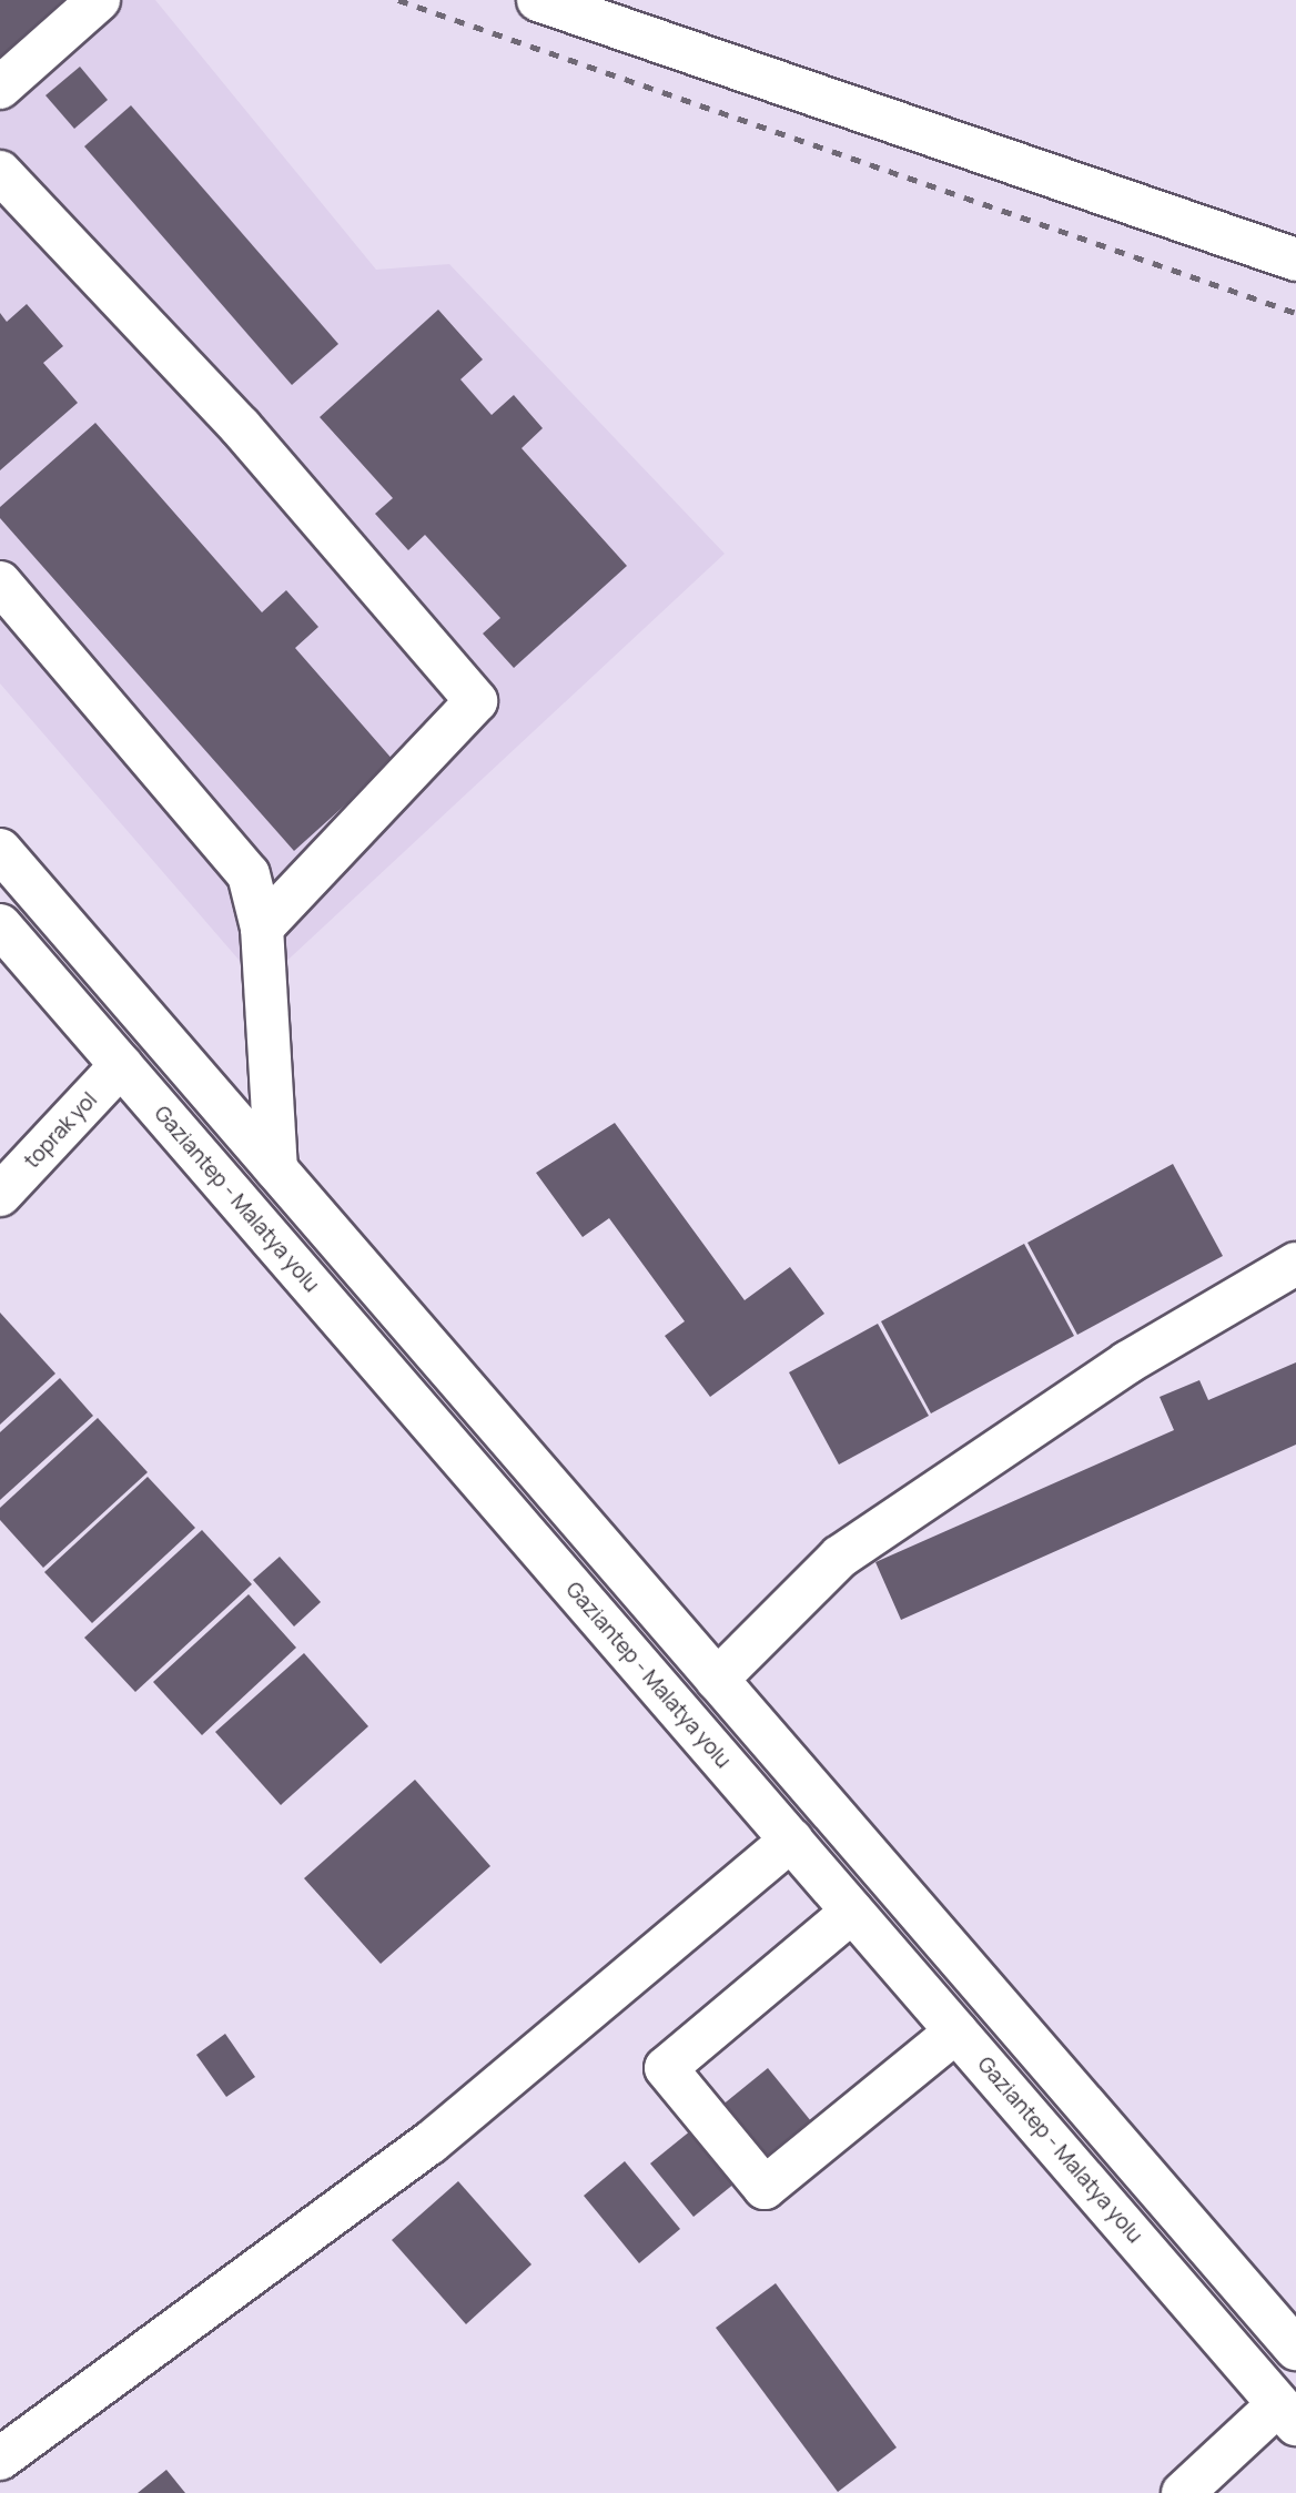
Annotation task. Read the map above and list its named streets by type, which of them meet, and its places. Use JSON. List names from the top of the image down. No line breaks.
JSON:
{"streets":{"main road":["toprak yol","Gaziantep - Malatya yolu"]},"crossings":[["toprak yol","Gaziantep - Malatya yolu"]]}
